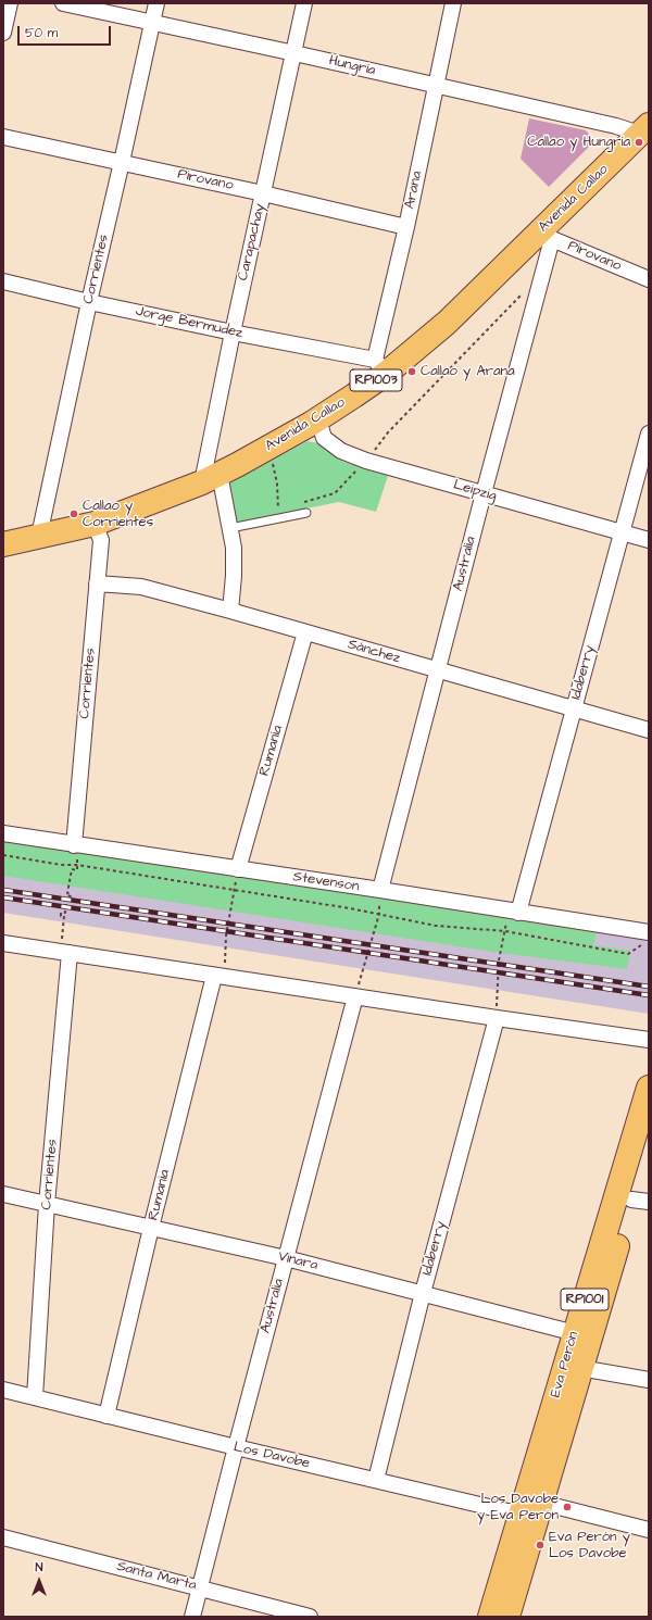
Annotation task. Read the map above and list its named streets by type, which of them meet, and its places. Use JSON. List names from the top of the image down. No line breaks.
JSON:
{"streets":{"main road":["Avenida Callao","RP1003","RP1001","Eva Perón"],"street":["Hungría","Pirovano","Arana","Carapachay","Corrientes","Jorge Bermudez","Leipzig","Australia","Sánchez","Idaberry","Rumania","Stevenson","Vinara","Los Davobe","Santa Marta"]},"crossings":[["Hungría","Arana"],["Hungría","Avenida Callao"],["Hungría","Carapachay"],["Hungría","Corrientes"],["Pirovano","Arana"],["Pirovano","Avenida Callao"],["Pirovano","Carapachay"],["Pirovano","Corrientes"],["Pirovano","Australia"],["Arana","Avenida Callao"],["Arana","Jorge Bermudez"],["Avenida Callao","Carapachay"],["Avenida Callao","Corrientes"],["Avenida Callao","Jorge Bermudez"],["Avenida Callao","Leipzig"],["Avenida Callao","Australia"],["Carapachay","Jorge Bermudez"],["Corrientes","Jorge Bermudez"],["Corrientes","Sánchez"],["Corrientes","Stevenson"],["Corrientes","Vinara"],["Corrientes","Los Davobe"],["Leipzig","Australia"],["Leipzig","Idaberry"],["Australia","Sánchez"],["Australia","Stevenson"],["Australia","Vinara"],["Australia","Los Davobe"],["Australia","Santa Marta"],["Sánchez","Idaberry"],["Sánchez","Rumania"],["Idaberry","Stevenson"],["Idaberry","Vinara"],["Idaberry","Los Davobe"],["Rumania","Stevenson"],["Rumania","Vinara"],["Rumania","Los Davobe"],["Vinara","Eva Perón"],["Eva Perón","Los Davobe"]],"places":["Callao y Hungría","Callao y Arana","Callao y Corrientes","Los Davobe y Eva Perón","Eva Perón y Los Davobe"],"scale_bar":"50 m","north":"top"}
